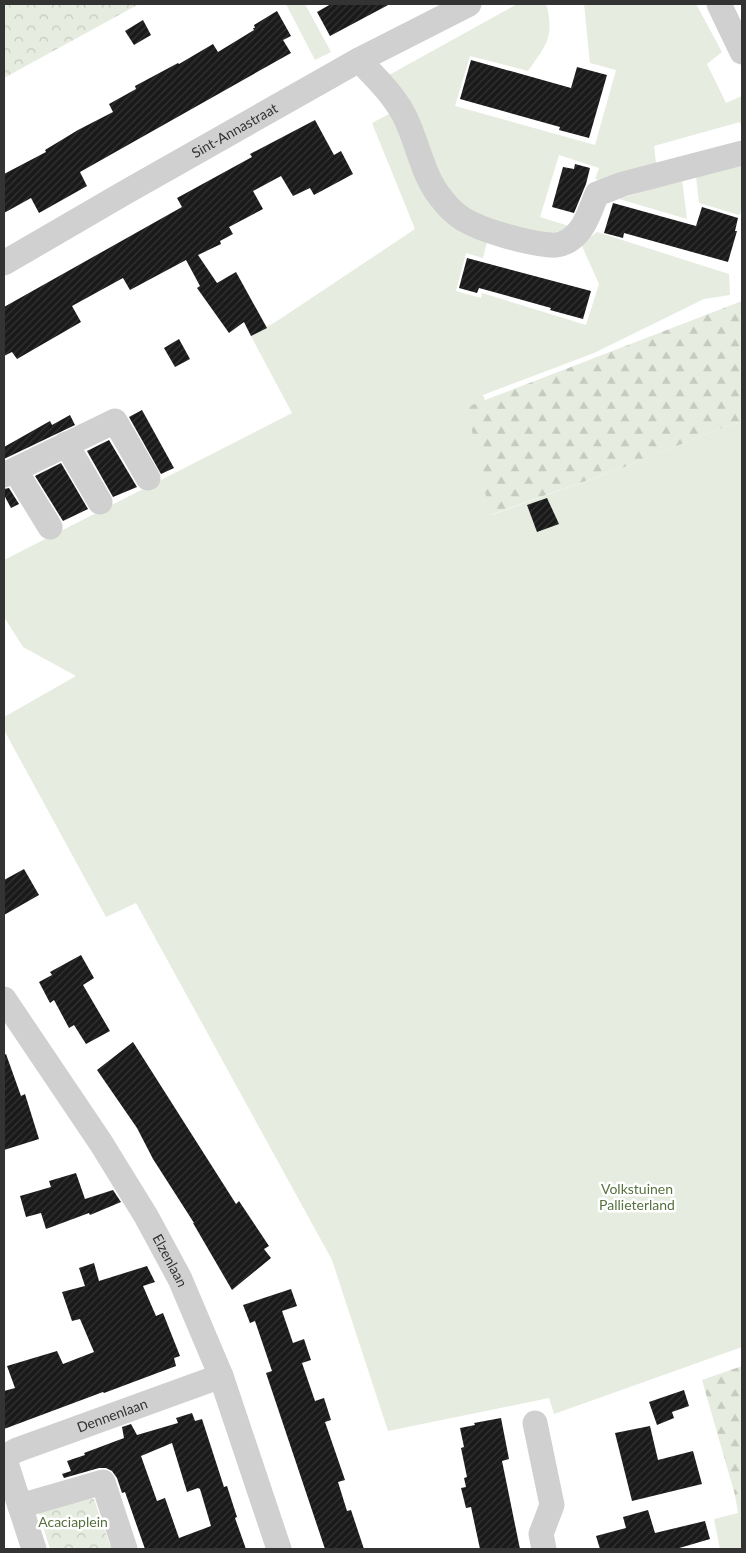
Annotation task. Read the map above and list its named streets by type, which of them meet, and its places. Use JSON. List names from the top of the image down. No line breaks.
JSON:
{"streets":{"street":["Sint-Annastraat","Elzenlaan","Dennenlaan"]},"crossings":[["Elzenlaan","Dennenlaan"]],"parks":["Volkstuinen Pallieterland","Acaciaplein"]}
